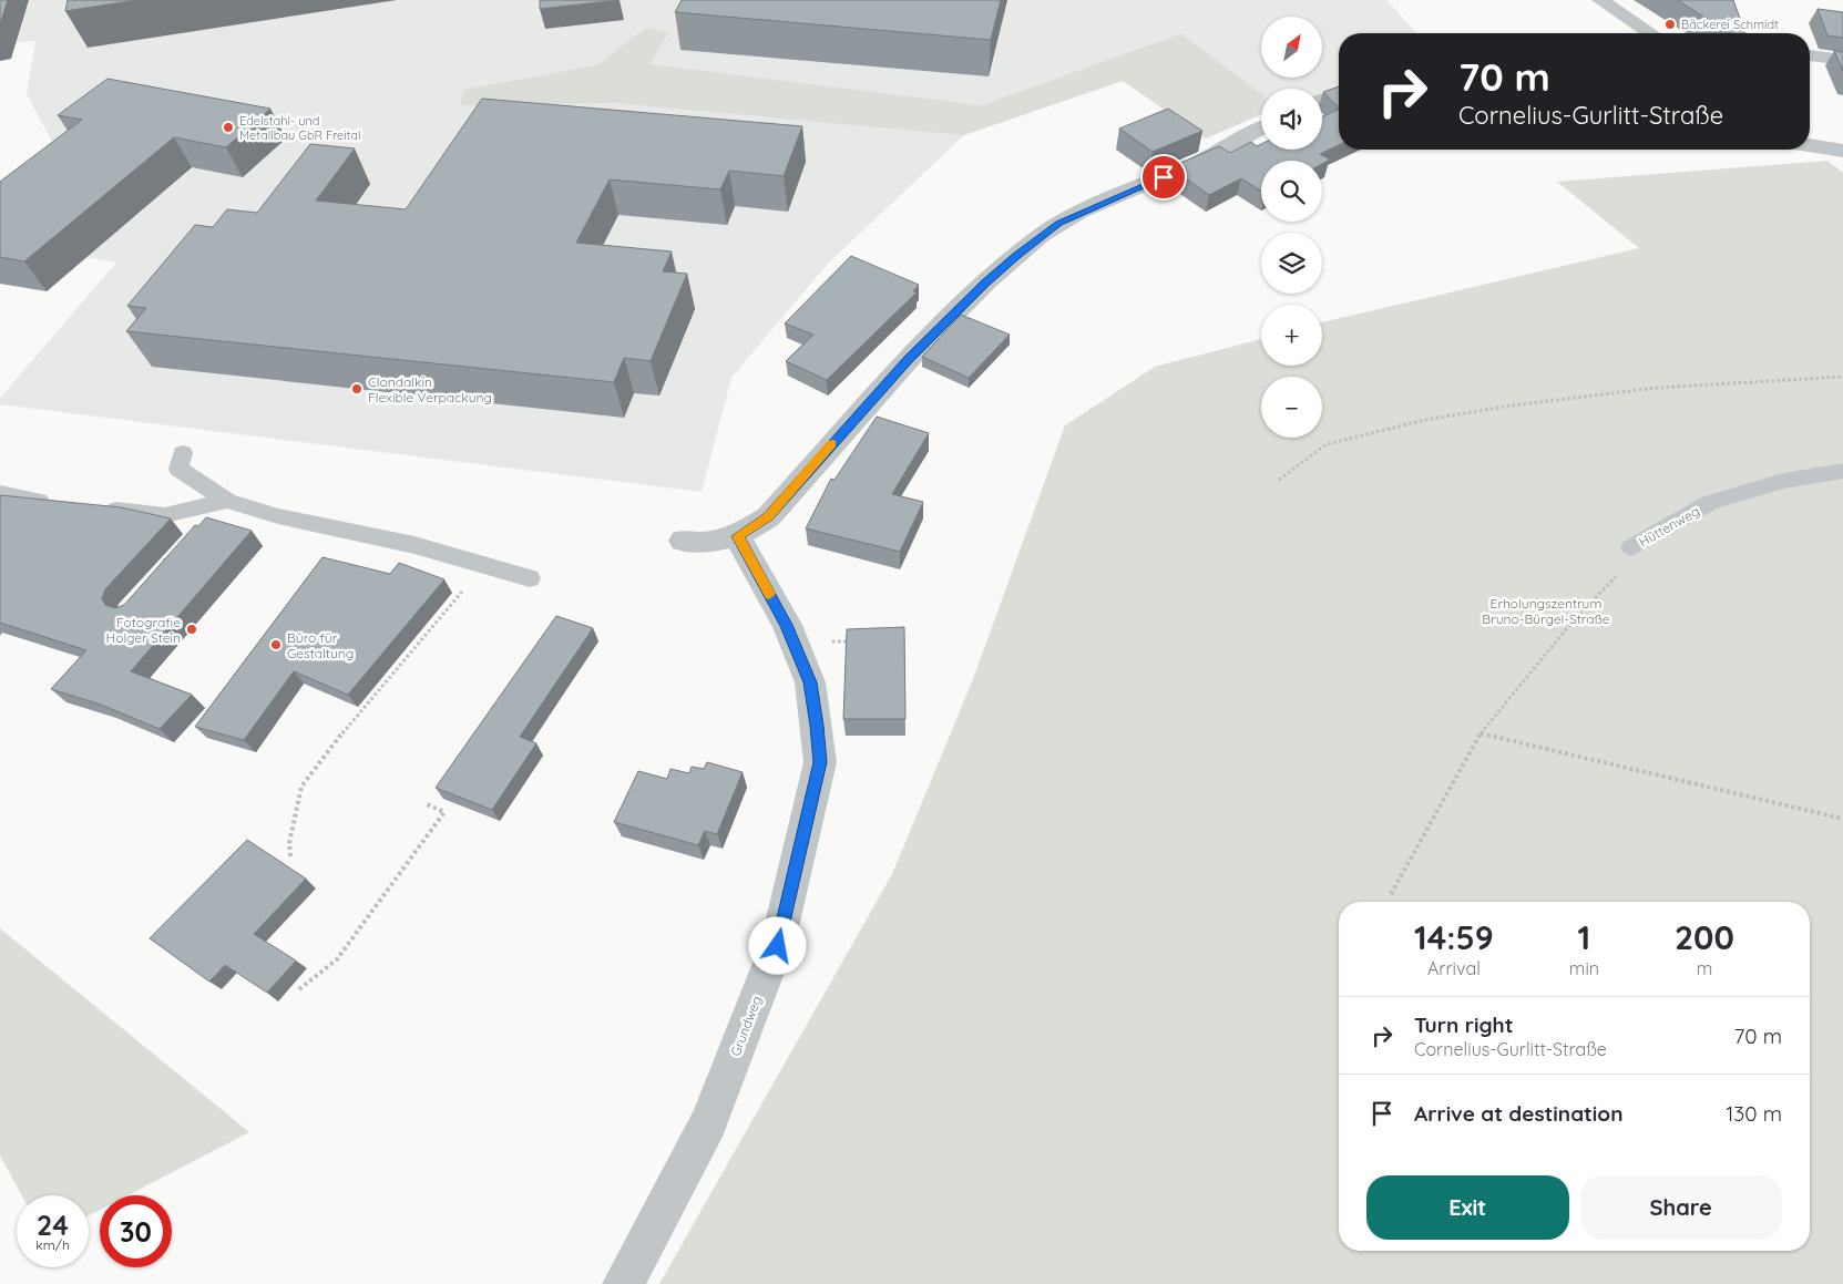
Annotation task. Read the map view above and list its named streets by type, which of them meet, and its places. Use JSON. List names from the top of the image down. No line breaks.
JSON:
{"streets":{"street":["Grundweg"],"lane":["Hüttenweg"]},"parks":["Erholungszentrum Bruno-Bürgel-Straße"],"places":["Bäckerei Schmidt","Edelstahl- und Metallbau GbR Freital","Clondalkin Flexible Verpackung","Fotografie Holger Stein","Büro für Gestaltung"],"north":"top right","page":{"map_buttons":["+","−"],"turn":["70 m","Cornelius-Gurlitt-Straße"],"eta":["14:59","Arrival","1","min","200","m"],"list":[{"name":"Turn right","note":"Cornelius-Gurlitt-Straße","value":"70 m"},{"name":"Arrive at destination","value":"130 m"}],"buttons":["Exit","Share"],"speed":"24 km/h","limit":"30"}}
